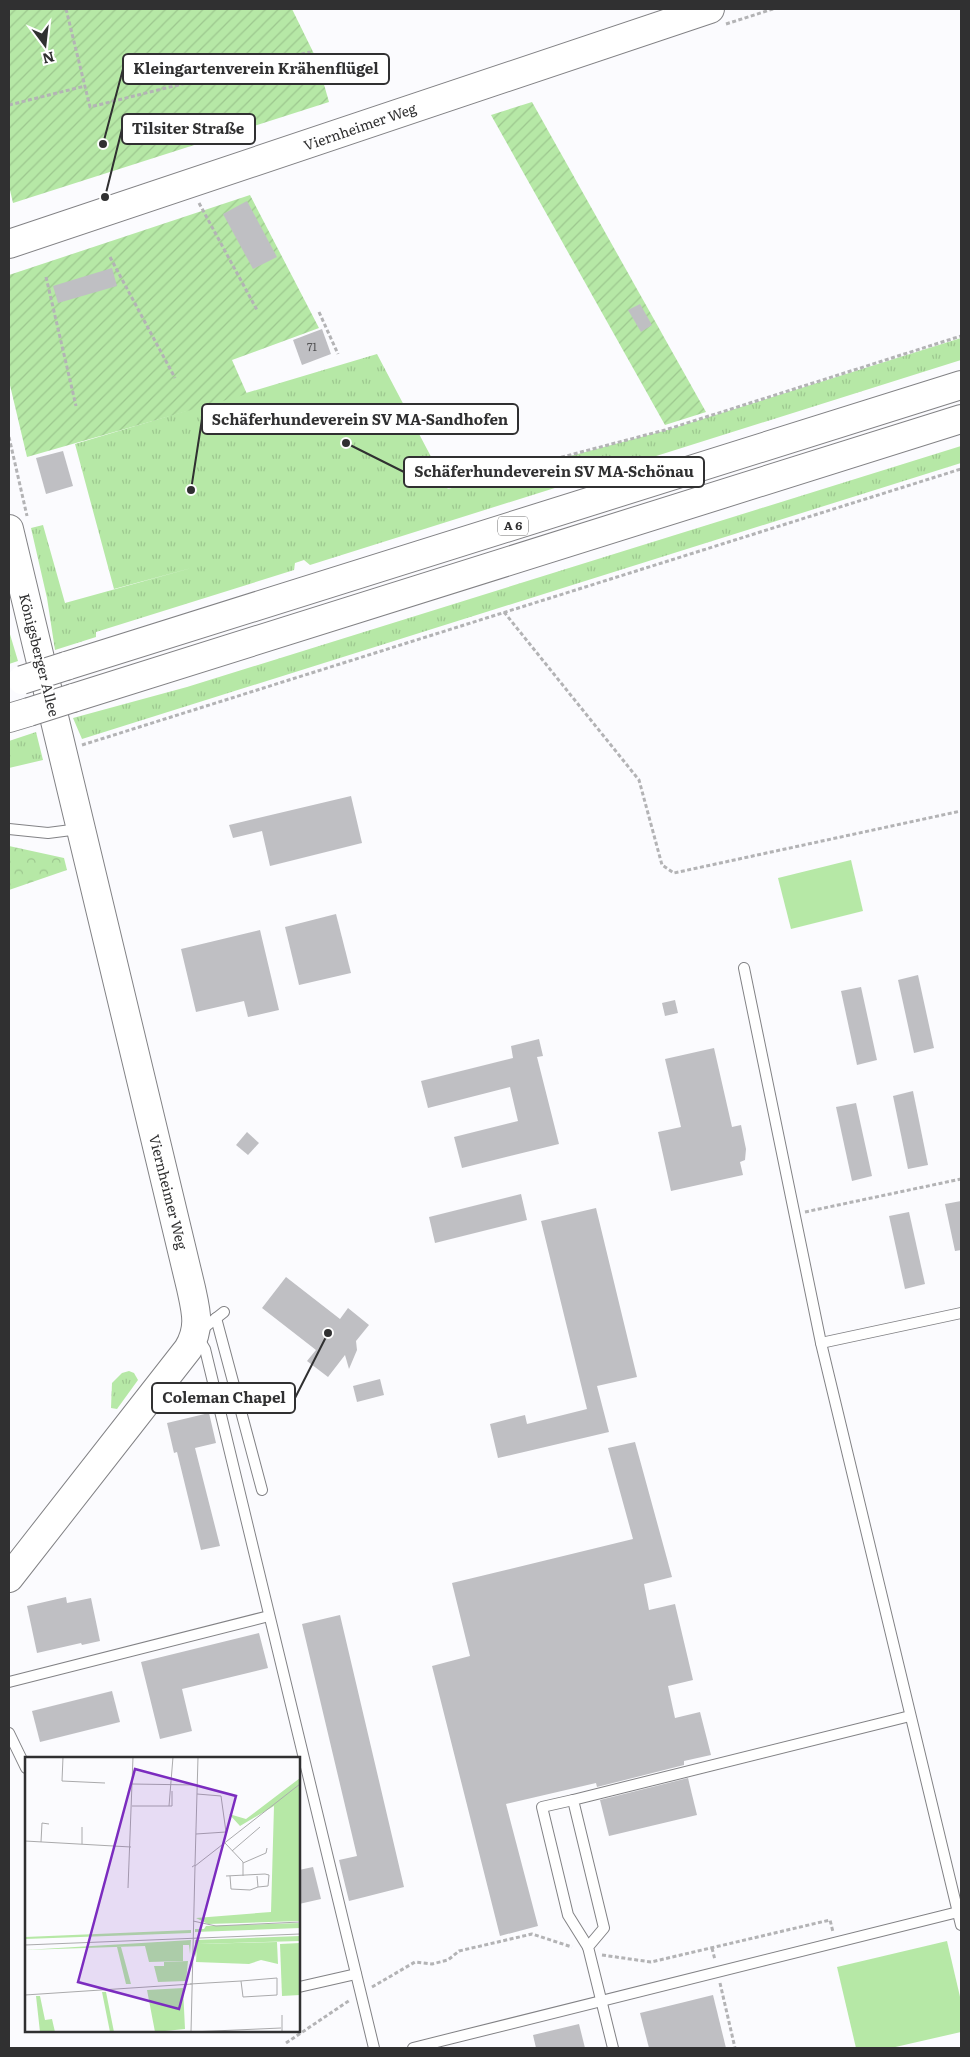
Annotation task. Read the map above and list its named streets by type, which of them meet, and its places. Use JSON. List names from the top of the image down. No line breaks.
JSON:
{"streets":{"main road":["Viernheimer Weg","A 6","Königsberger Allee"]},"crossings":[["Viernheimer Weg","Königsberger Allee"]],"places":["Kleingartenverein Krähenflügel","Tilsiter Straße","Schäferhundeverein SV MA-Schönau","Schäferhundeverein SV MA-Sandhofen","Coleman Chapel"],"house_numbers":["71"],"north":"bottom"}
